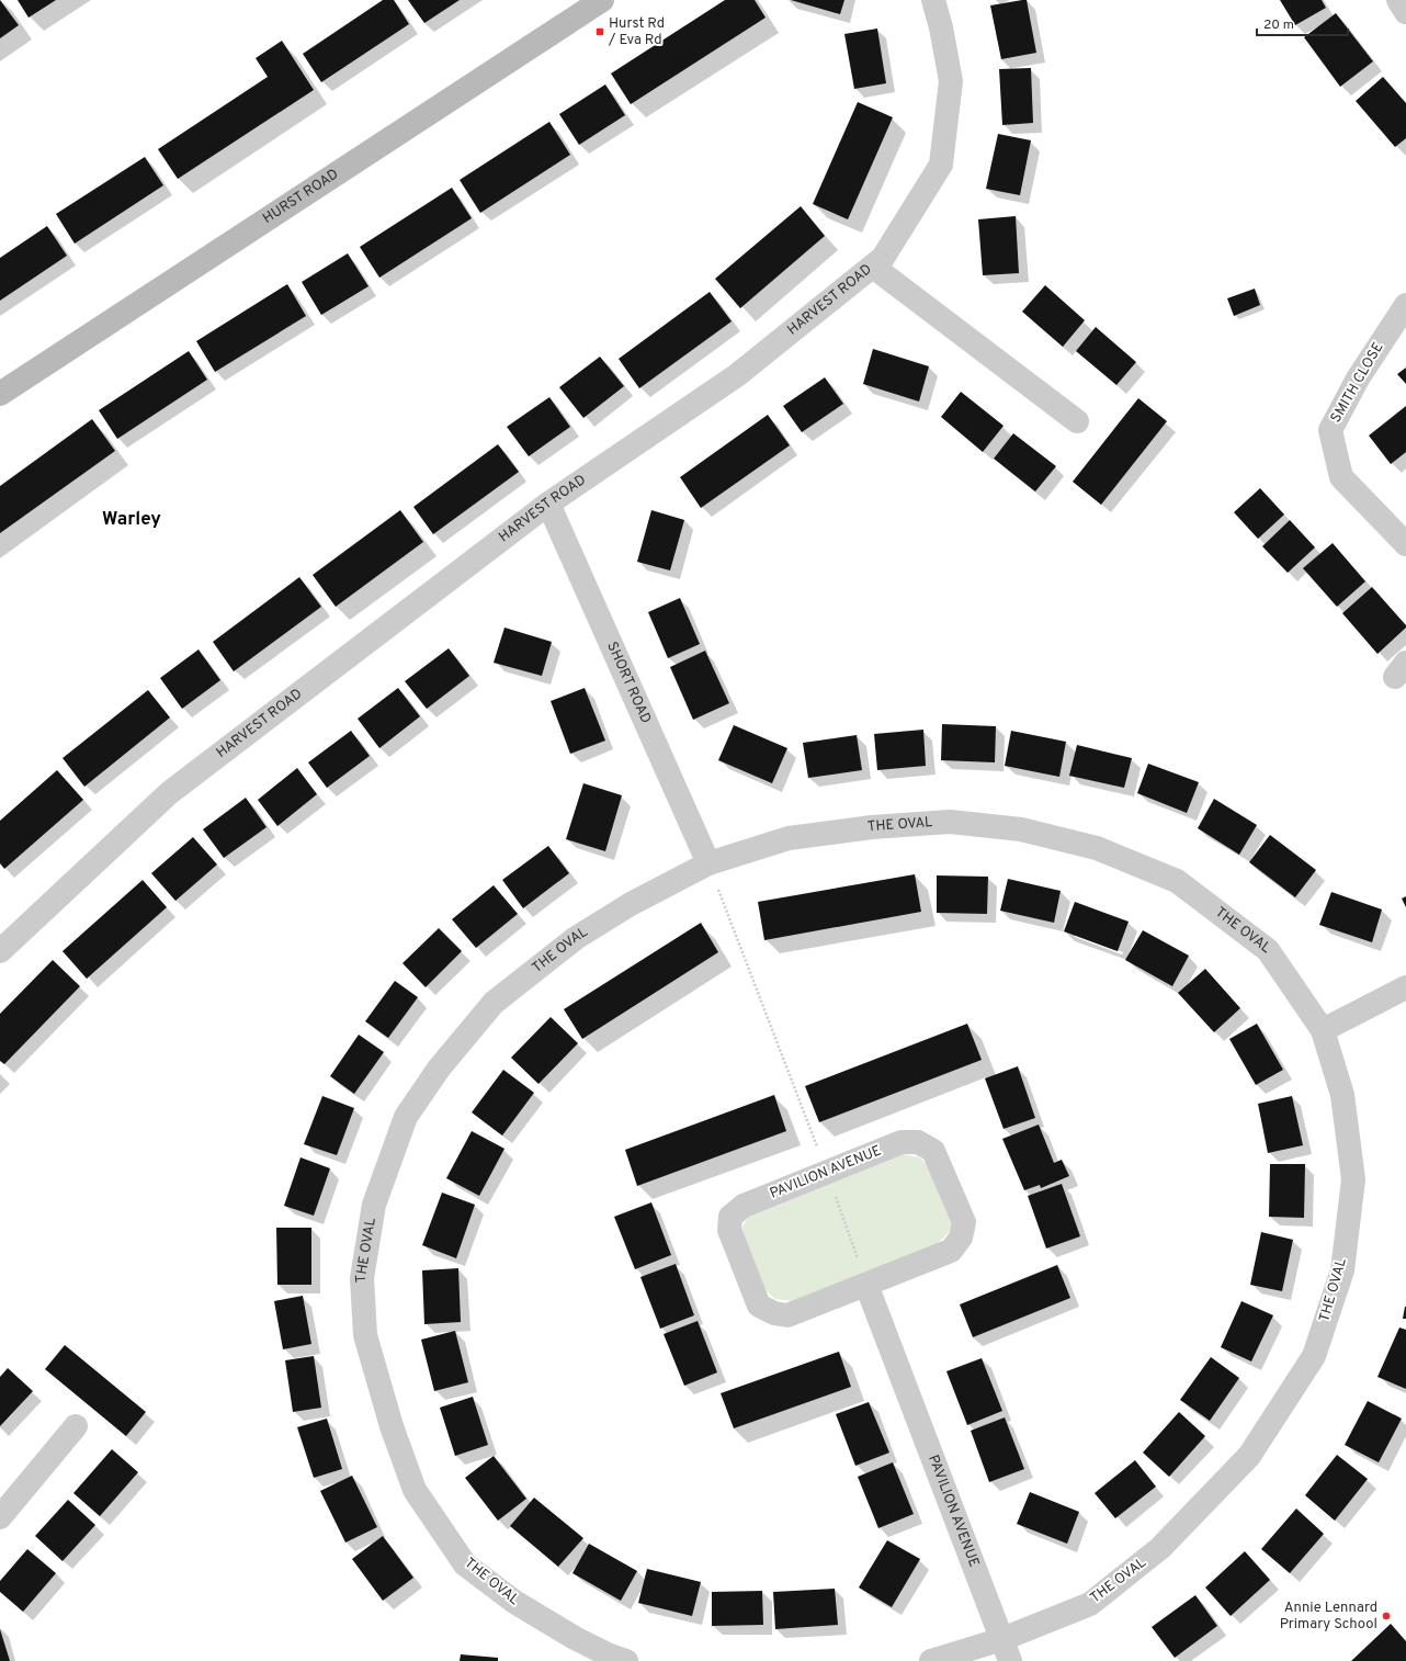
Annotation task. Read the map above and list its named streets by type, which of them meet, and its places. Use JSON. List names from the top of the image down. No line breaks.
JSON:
{"streets":{"street":["HURST ROAD","HARVEST ROAD","SMITH CLOSE","SHORT ROAD","THE OVAL","PAVILION AVENUE"]},"crossings":[["HARVEST ROAD","SHORT ROAD"],["SHORT ROAD","THE OVAL"],["THE OVAL","PAVILION AVENUE"]],"districts":["Warley"],"places":{"transit":["Hurst Rd / Eva Rd"],"other":["Annie Lennard Primary School"]},"scale_bar":"20 m"}
